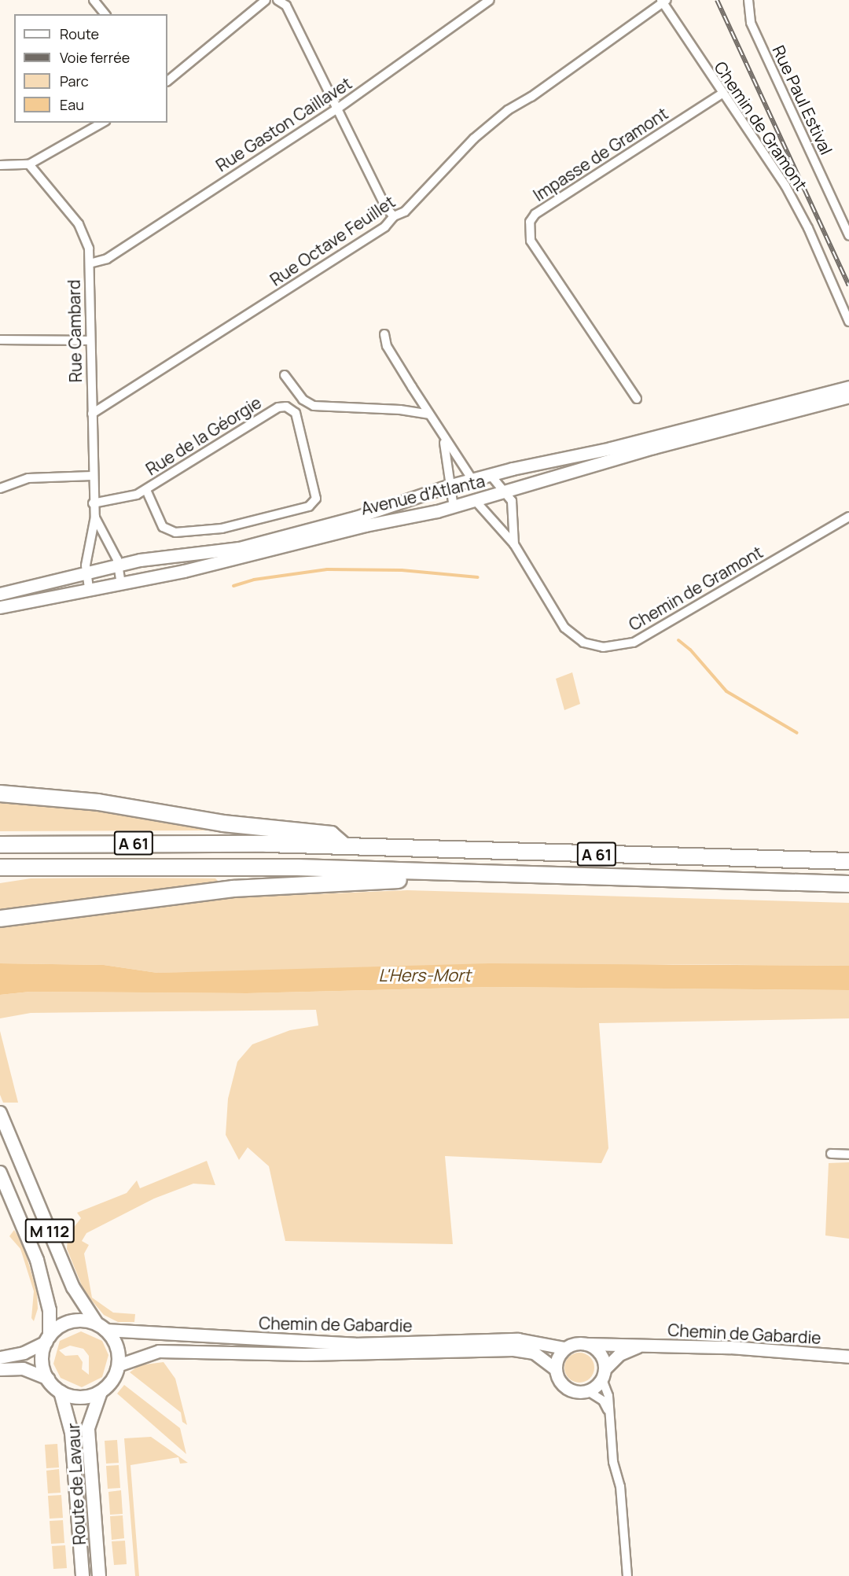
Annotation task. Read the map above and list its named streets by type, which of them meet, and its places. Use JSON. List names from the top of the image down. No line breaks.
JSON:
{"streets":{"highway":["A 61"],"main road":["Avenue d'Atlanta","M 112","Chemin de Gabardie","Route de Lavaur"],"street":["Rue Paul Estival","Rue Gaston Caillavet","Chemin de Gramont","Impasse de Gramont","Rue Octave Feuillet","Rue Cambard","Rue de la Géorgie"]},"crossings":[["Rue Gaston Caillavet","Rue Cambard"],["Chemin de Gramont","Impasse de Gramont"],["Chemin de Gramont","Rue Octave Feuillet"],["Chemin de Gramont","Avenue d'Atlanta"],["Rue Octave Feuillet","Rue Cambard"],["Rue Cambard","Rue de la Géorgie"],["Rue Cambard","Avenue d'Atlanta"],["M 112","Chemin de Gabardie"],["M 112","Route de Lavaur"],["Chemin de Gabardie","Route de Lavaur"]],"water":["L'Hers-Mort"],"legend":["Route","Voie ferrée","Parc","Eau"]}
